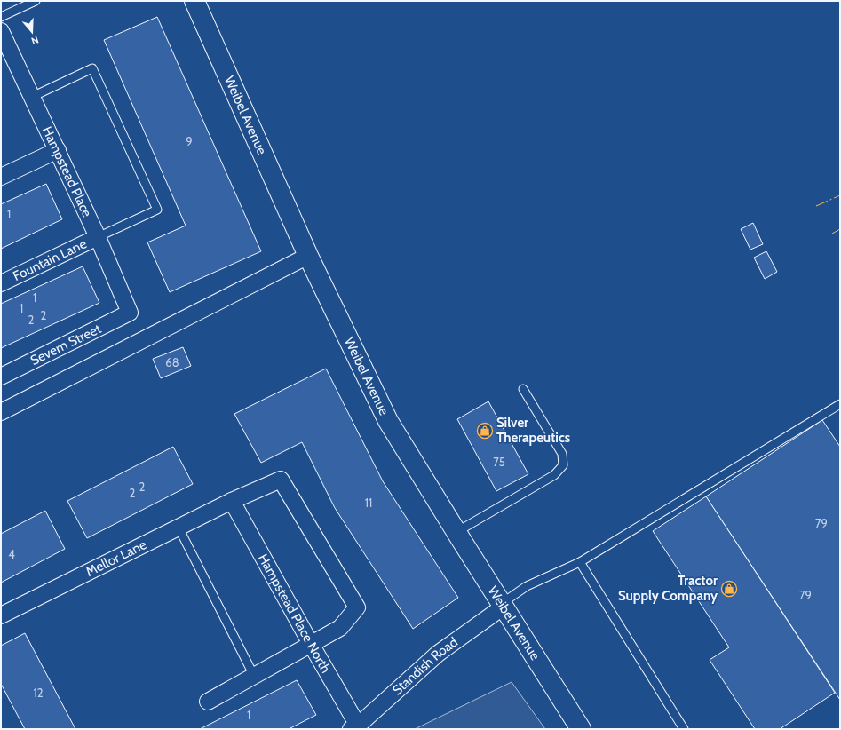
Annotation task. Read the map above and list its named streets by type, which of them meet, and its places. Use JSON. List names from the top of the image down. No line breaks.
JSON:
{"streets":{"street":["Weibel Avenue","Hampstead Place","Fountain Lane","Severn Street","Mellor Lane","Hampstead Place North","Standish Road"]},"crossings":[["Weibel Avenue","Standish Road"],["Hampstead Place","Fountain Lane"],["Hampstead Place","Severn Street"],["Mellor Lane","Hampstead Place North"],["Hampstead Place North","Standish Road"]],"places":{"shop":["Silver Therapeutics","Tractor Supply Company"]},"house_numbers":["9","1","1","1","2","2","68","75","2","2","11","79","4","79","12","1"],"north":"bottom"}
